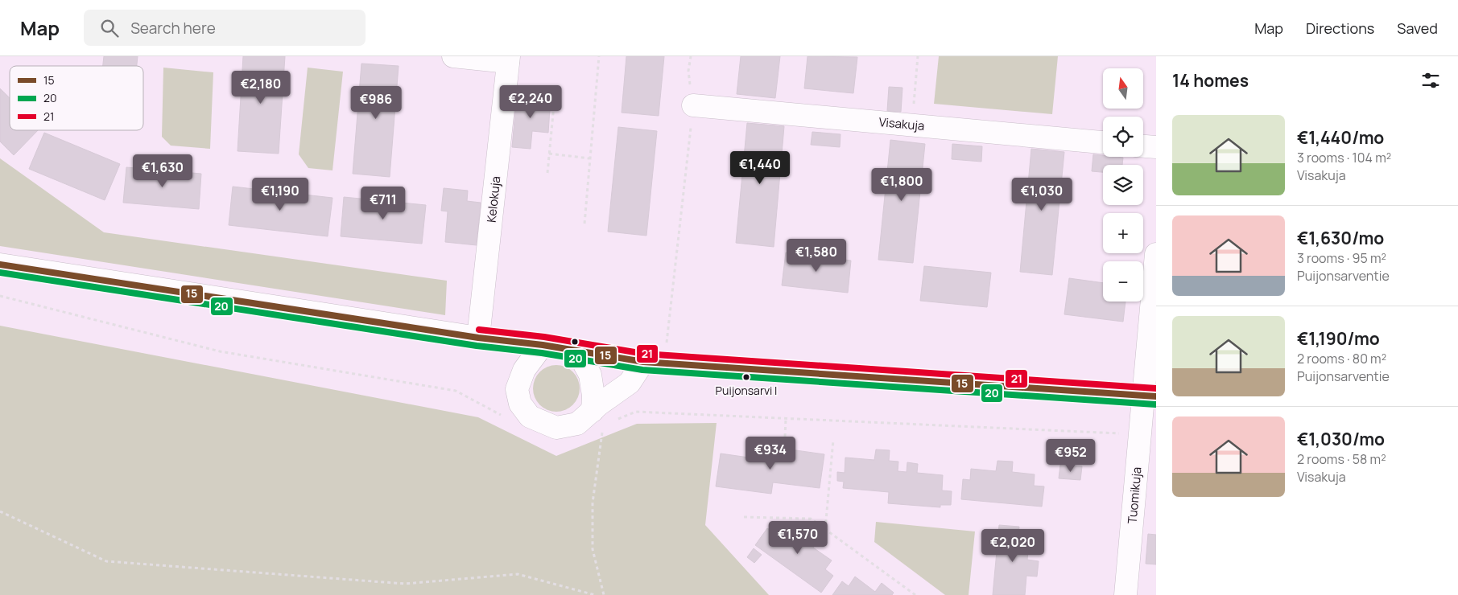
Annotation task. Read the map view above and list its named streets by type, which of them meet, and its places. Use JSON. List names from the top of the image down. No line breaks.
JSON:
{"streets":{"main road":["Visakuja","Kelokuja","Tuomikuja"]},"places":["Puijonsarvi I"],"lines":["transit line 15","transit line 20","transit line 21"],"legend":["15","20","21"],"north":"top","page":{"header":"Map","search":"Search here","nav":["Map","Directions","Saved"],"heading":"14 homes","map_buttons":["+","−"],"price":["€2,180","€2,240","€986","€1,440","€1,630","€1,800","€1,190","€1,030","€711","€1,580","€934","€952","€1,570","€2,020"],"list":[{"name":"€1,440/mo","note":"3 rooms · 104 m² · Visakuja"},{"name":"€1,630/mo","note":"3 rooms · 95 m² · Puijonsarventie"},{"name":"€1,190/mo","note":"2 rooms · 80 m² · Puijonsarventie"},{"name":"€1,030/mo","note":"2 rooms · 58 m² · Visakuja"}]}}
